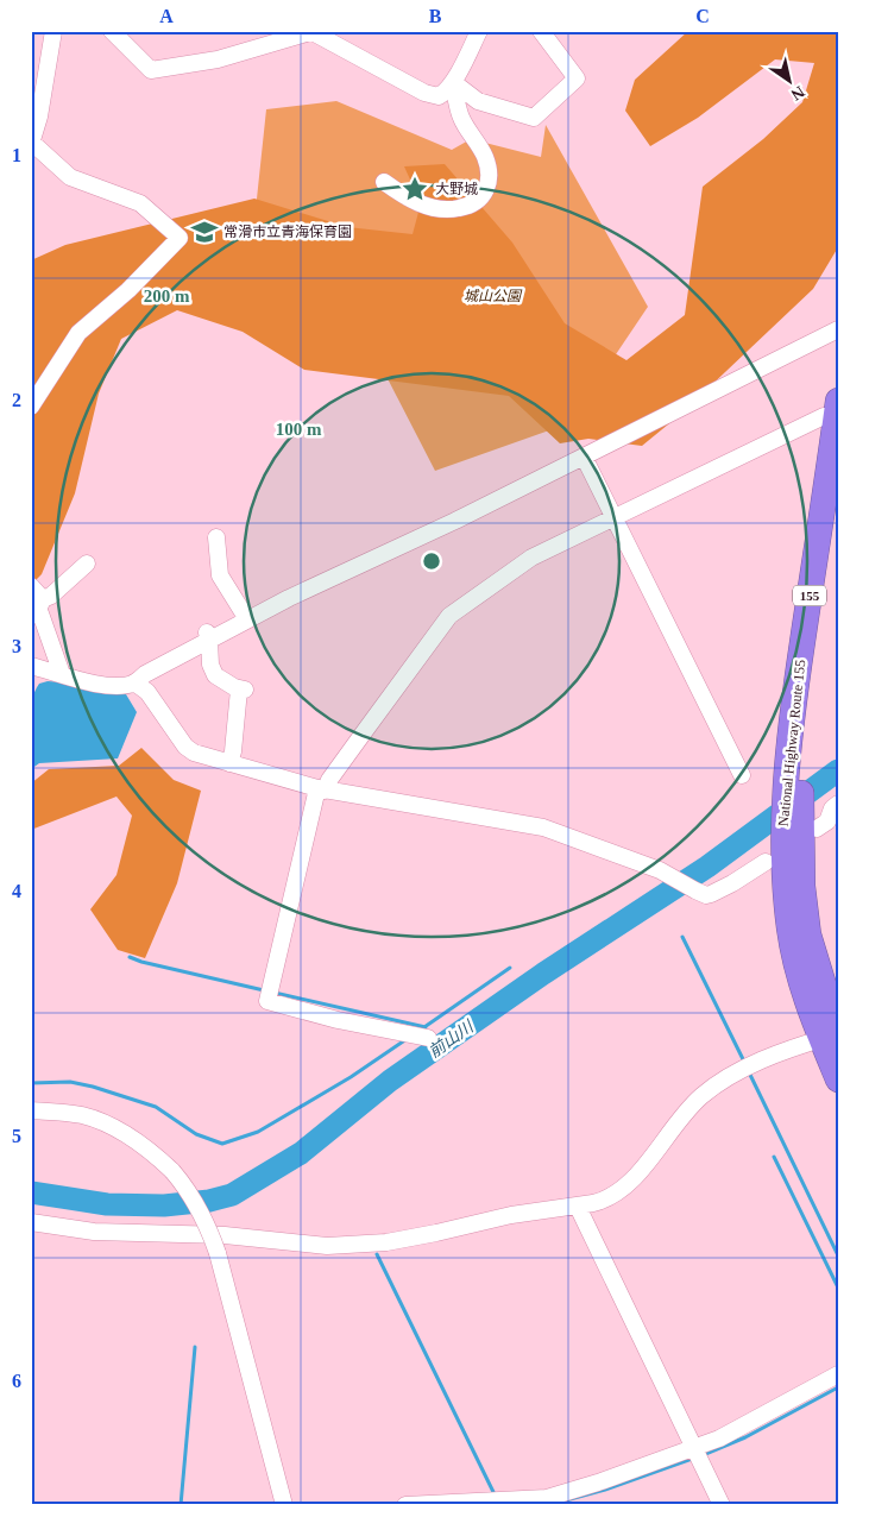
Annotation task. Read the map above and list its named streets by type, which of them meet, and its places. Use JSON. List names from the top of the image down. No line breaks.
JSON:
{"streets":{"highway":["155","National Highway Route 155"]},"water":["前山川"],"parks":["城山公園"],"places":{"place":["大野城"],"school or university":["常滑市立青海保育園"]},"north":"bottom right","grid":{"columns":["A","B","C"],"rows":["1","2","3","4","5","6"]},"rings":["200 m","100 m"]}
